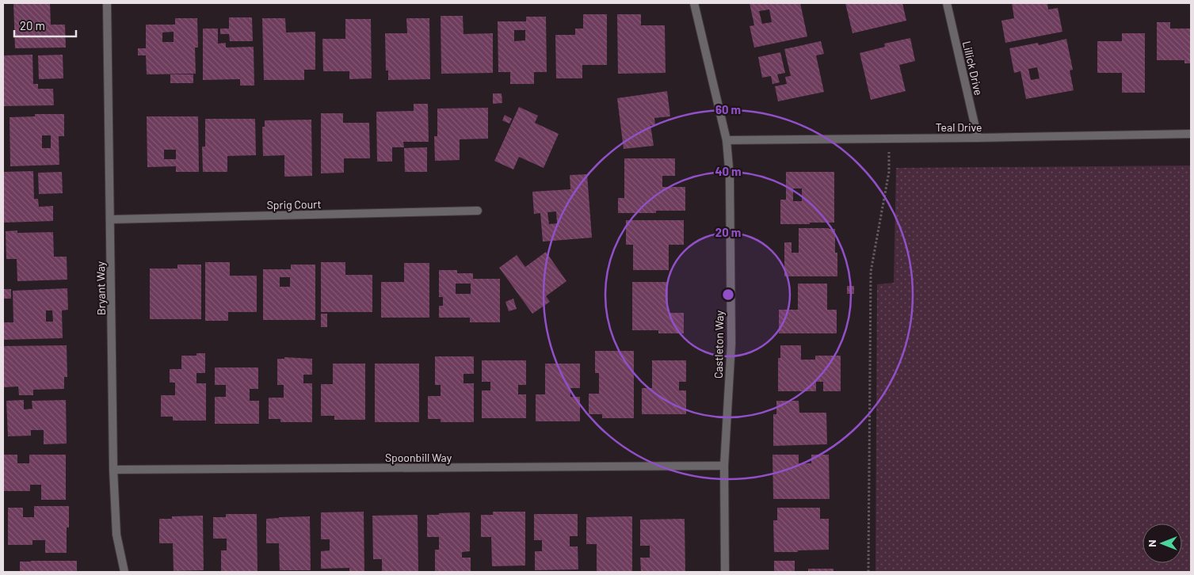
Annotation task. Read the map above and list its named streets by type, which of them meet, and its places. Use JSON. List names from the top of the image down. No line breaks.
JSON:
{"streets":{"street":["Lillick Drive","Teal Drive","Sprig Court","Bryant Way","Castleton Way","Spoonbill Way"]},"crossings":[["Lillick Drive","Teal Drive"],["Teal Drive","Castleton Way"],["Sprig Court","Bryant Way"],["Bryant Way","Spoonbill Way"],["Castleton Way","Spoonbill Way"]],"scale_bar":"20 m","north":"left","rings":["60 m","40 m","20 m"]}
